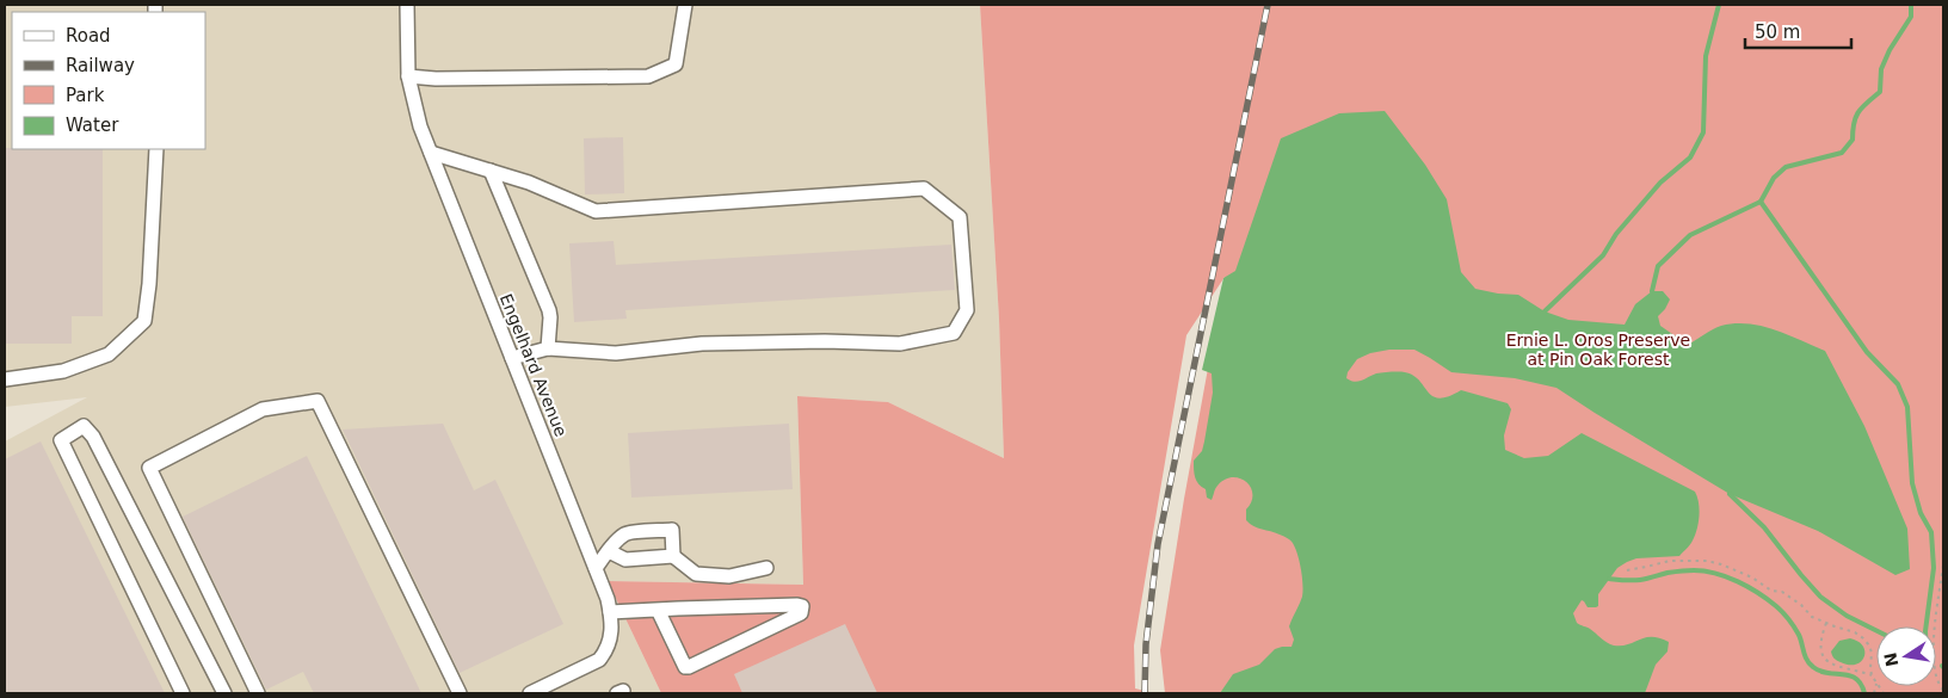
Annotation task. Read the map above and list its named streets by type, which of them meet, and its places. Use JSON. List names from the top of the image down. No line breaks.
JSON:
{"streets":{"street":["Engelhard Avenue"]},"parks":["Ernie L. Oros Preserve at Pin Oak Forest"],"legend":["Road","Railway","Park","Water"],"scale_bar":"50 m","north":"left"}
